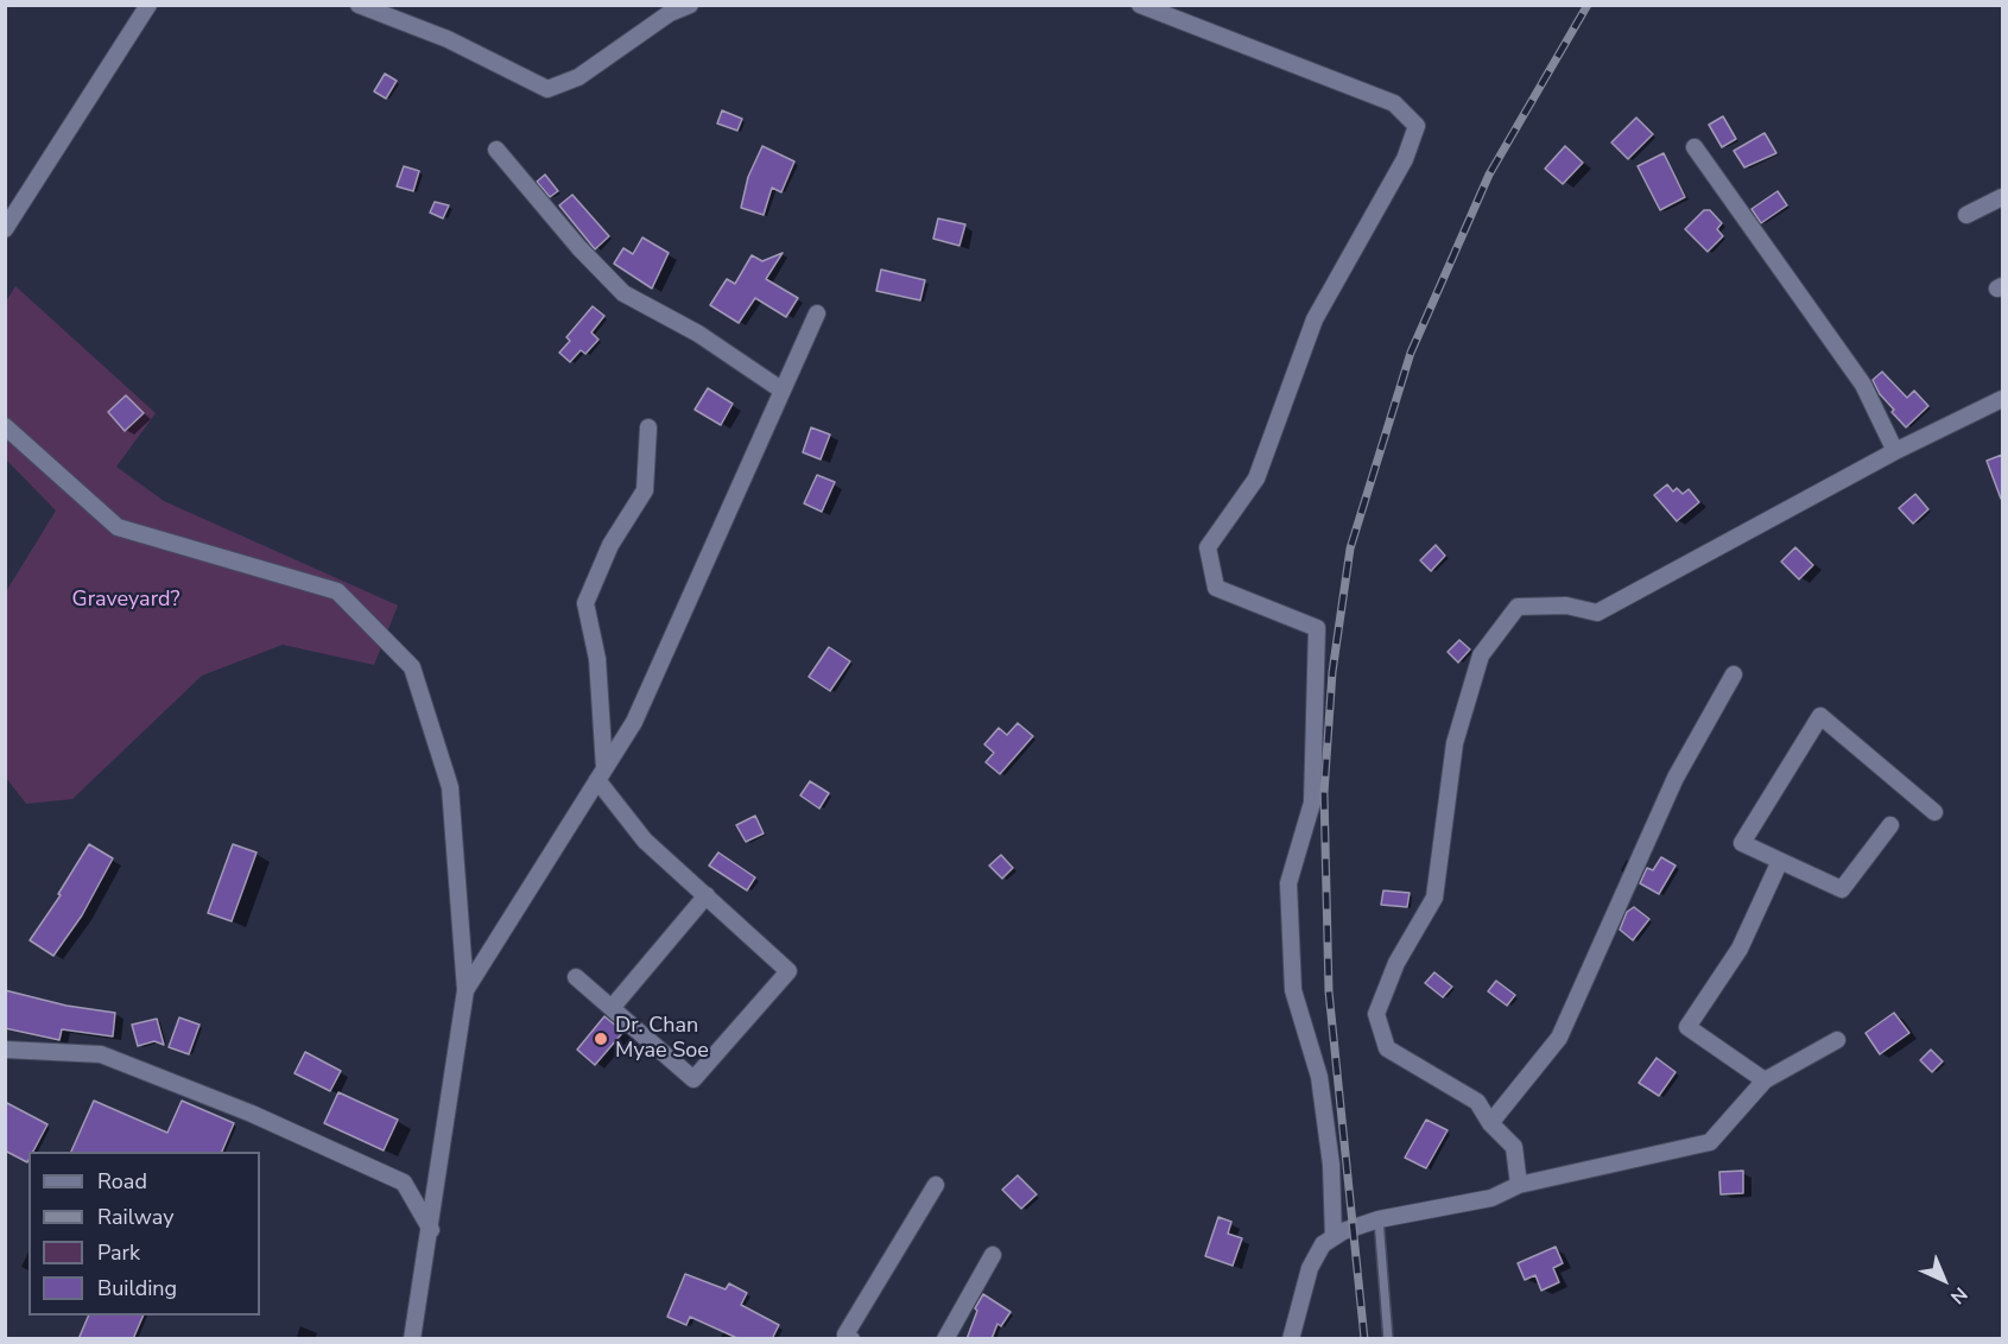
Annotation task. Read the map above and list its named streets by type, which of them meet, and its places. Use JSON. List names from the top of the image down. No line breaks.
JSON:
{"parks":["Graveyard?"],"places":["Dr. Chan Myae Soe"],"legend":["Road","Railway","Park","Building"],"north":"bottom right"}
